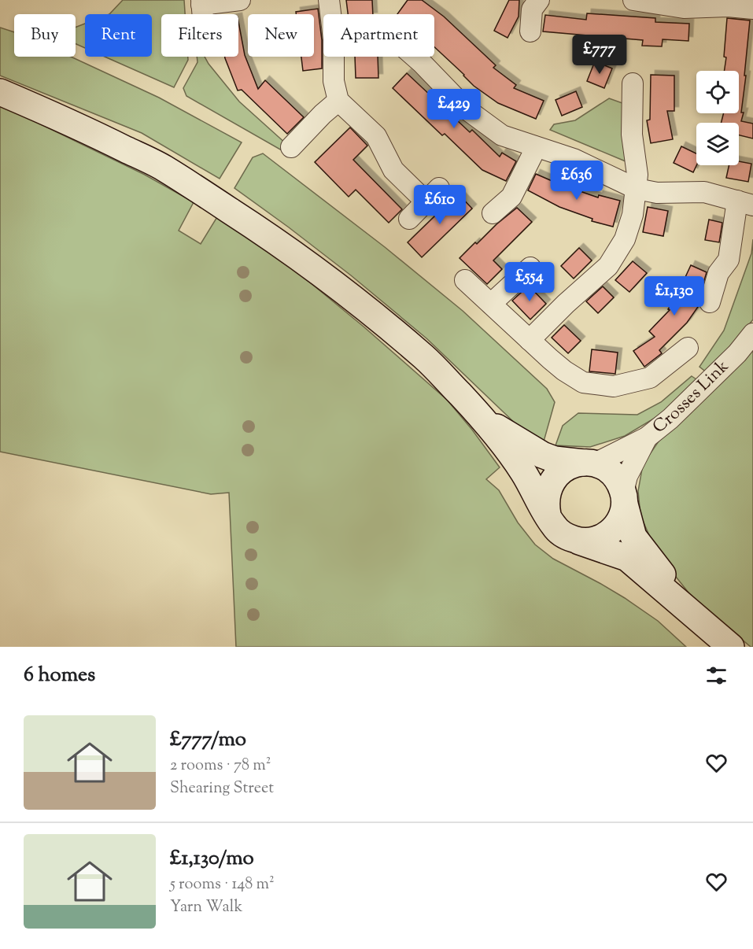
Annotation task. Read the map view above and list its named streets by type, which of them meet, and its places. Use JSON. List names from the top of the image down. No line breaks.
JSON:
{"streets":{"street":["Crosses Link"]},"page":{"chip":["Buy","Rent","Filters","New","Apartment"],"price":["£777","£429","£636","£610","£554","£1,130"],"heading":"6 homes","list":[{"name":"£777/mo","note":"2 rooms · 78 m² · Shearing Street"},{"name":"£1,130/mo","note":"5 rooms · 148 m² · Yarn Walk"}]}}
